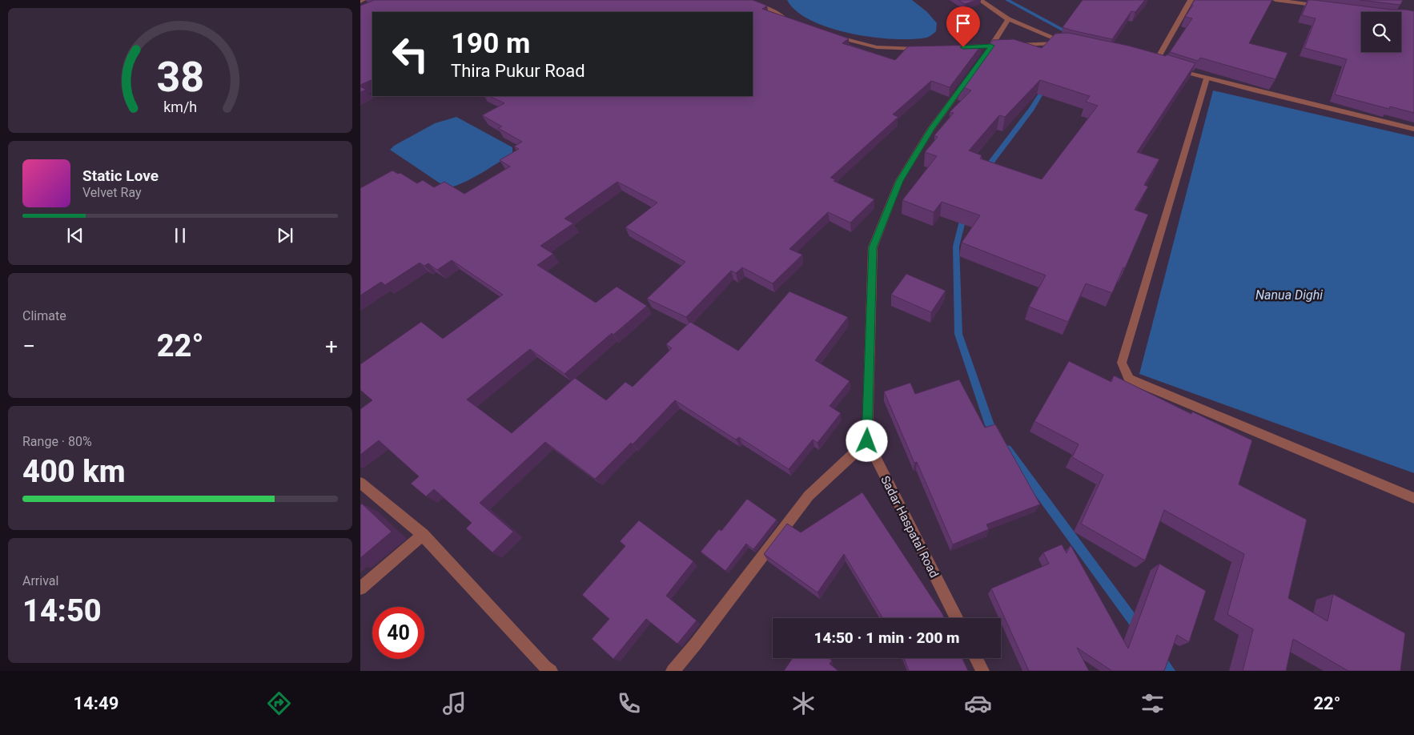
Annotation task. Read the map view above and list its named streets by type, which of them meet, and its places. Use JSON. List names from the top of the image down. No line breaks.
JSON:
{"streets":{"street":["Sadar Haspatal Road"]},"water":["Nanua Dighi"],"page":{"turn":["190 m","Thira Pukur Road"],"song":["Static Love","Velvet Ray"],"tile":["Climate",["Range · 80%","400 km"],["Arrival","14:50"]],"heat":["−","22°","+"],"limit":"40","trip":"14:50 · 1 min · 200 m","tabs":["14:49","22°"],"gauge":["38","km/h"]}}
